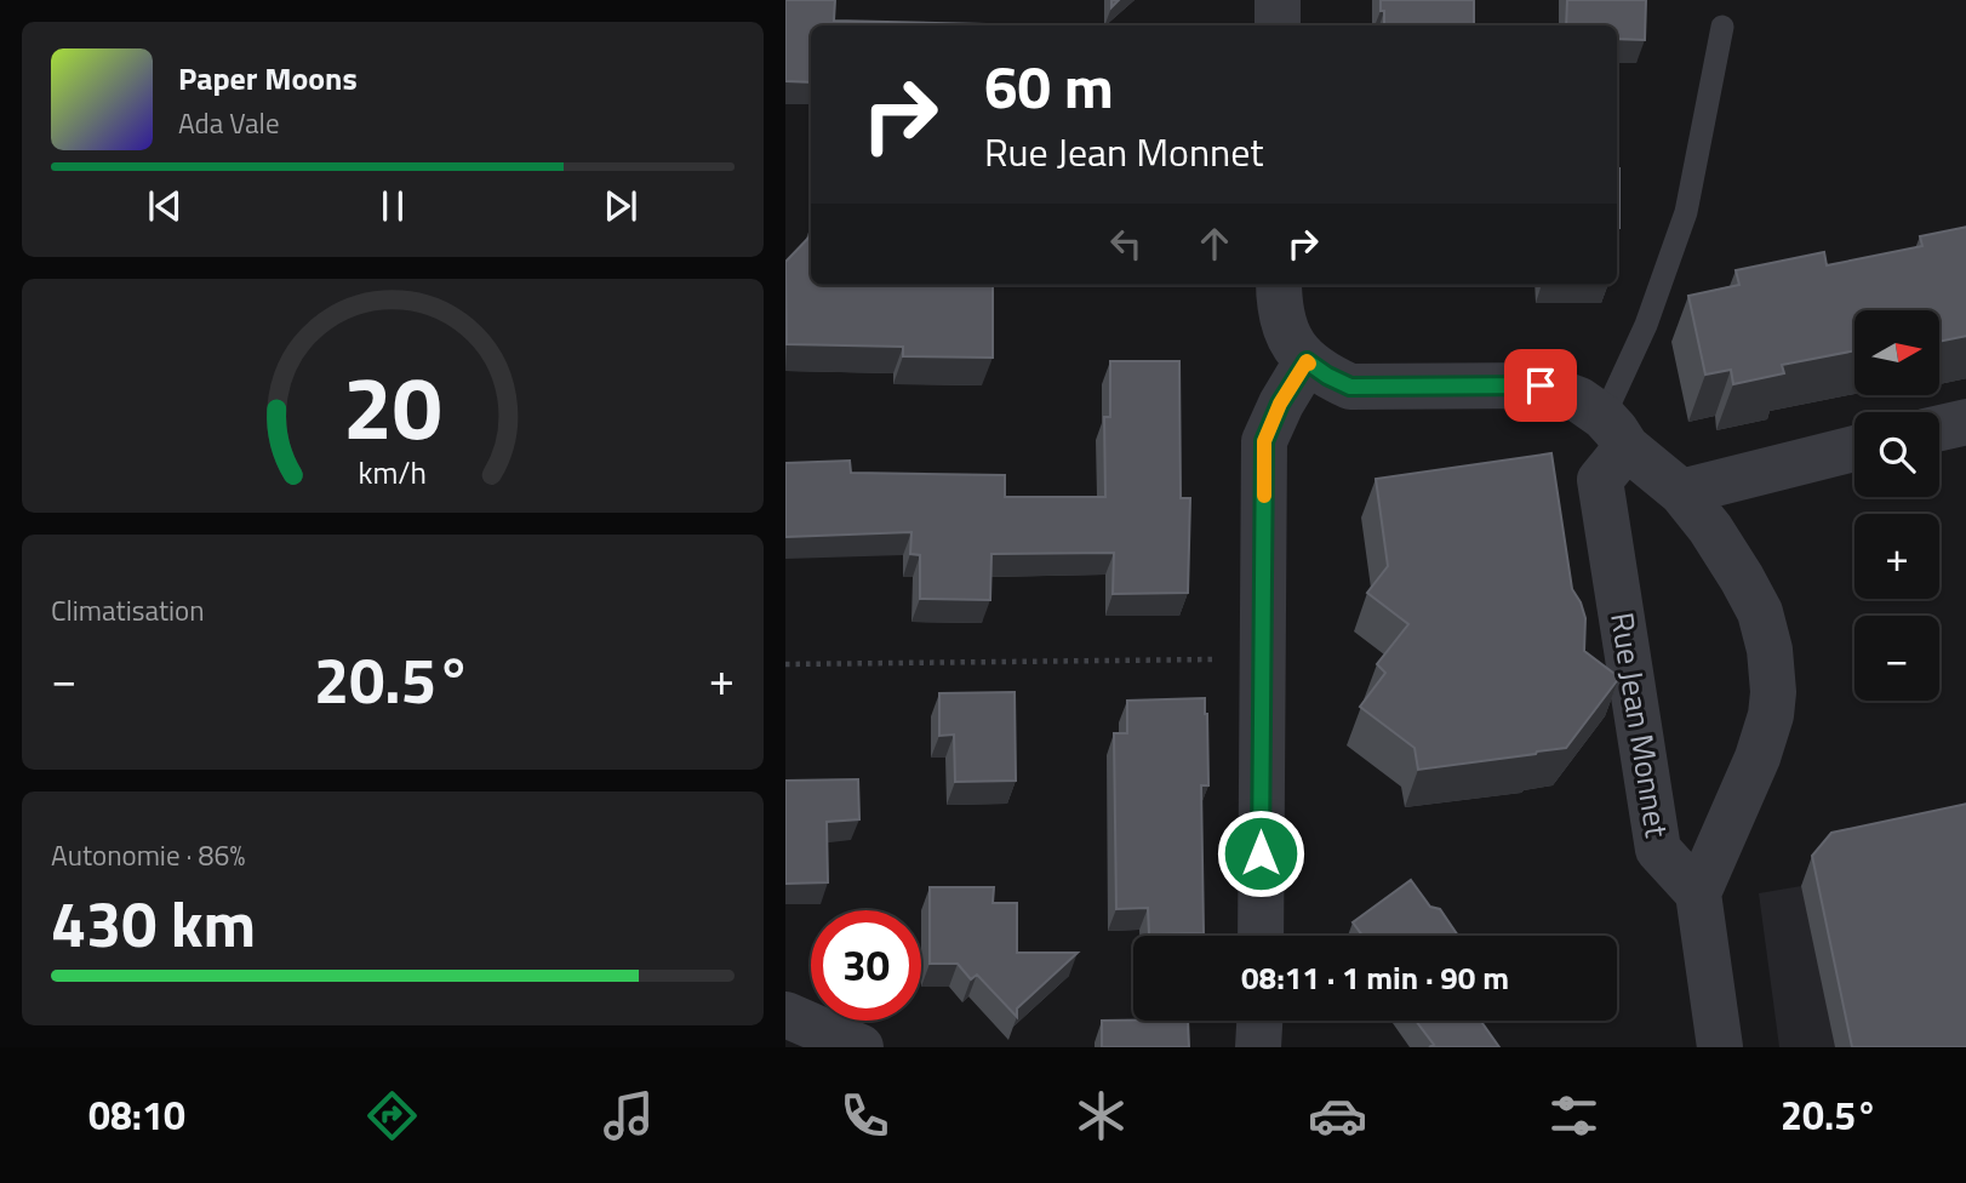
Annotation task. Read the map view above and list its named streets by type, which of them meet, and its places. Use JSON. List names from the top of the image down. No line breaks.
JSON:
{"streets":{"street":["Rue Jean Monnet"]},"north":"right","page":{"turn":["60 m","Rue Jean Monnet"],"song":["Paper Moons","Ada Vale"],"map_buttons":["+","−"],"tile":["Climatisation",["Autonomie · 86%","430 km"]],"heat":["−","20.5°","+"],"limit":"30","trip":"08:11 · 1 min · 90 m","tabs":["08:10","20.5°"],"gauge":["20","km/h"]}}
